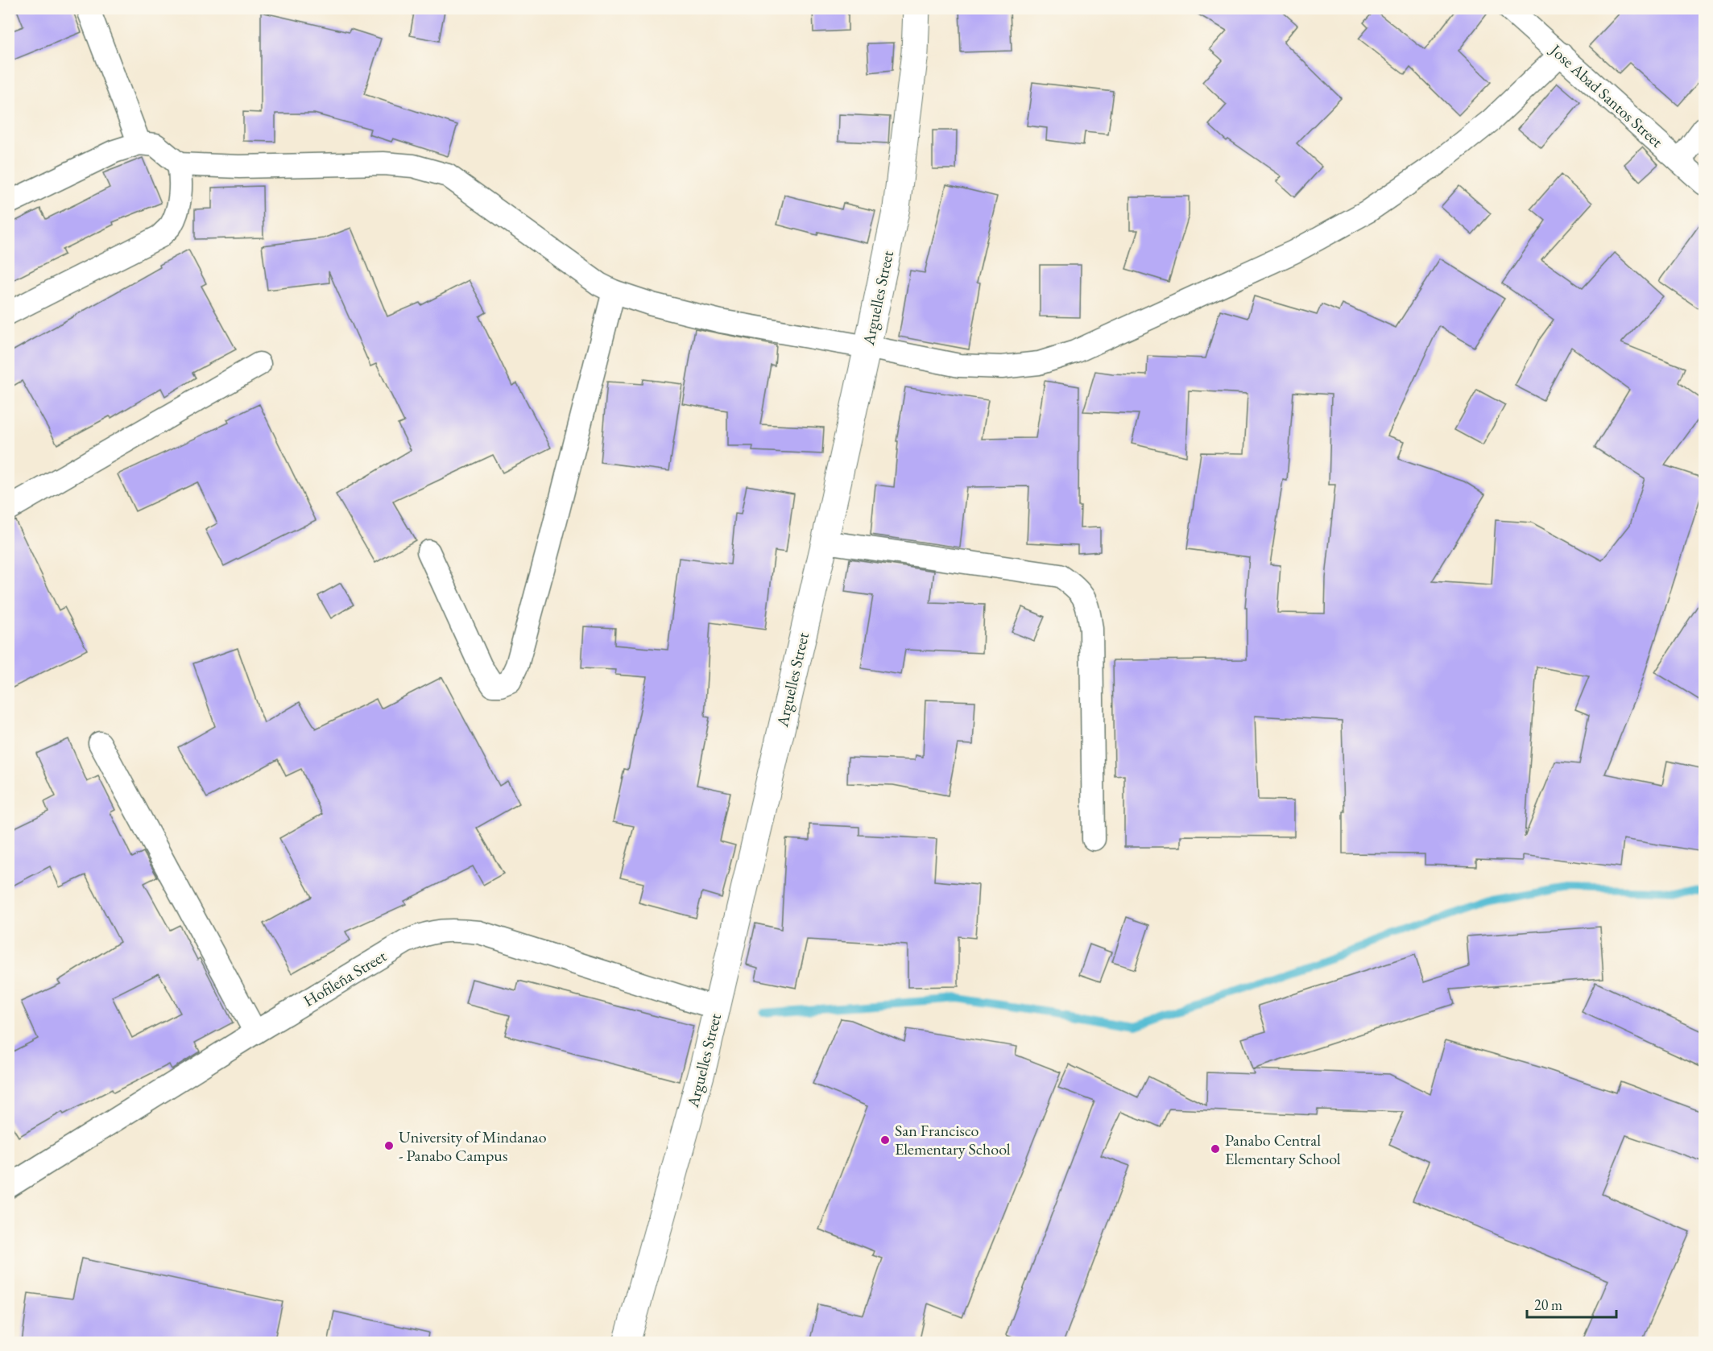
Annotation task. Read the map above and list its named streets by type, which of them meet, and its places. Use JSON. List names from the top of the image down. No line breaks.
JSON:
{"streets":{"street":["Jose Abad Santos Street","Arguelles Street","Hofileña Street"]},"crossings":[["Arguelles Street","Hofileña Street"]],"places":["San Francisco Elementary School","University of Mindanao - Panabo Campus","Panabo Central Elementary School"],"scale_bar":"20 m"}
